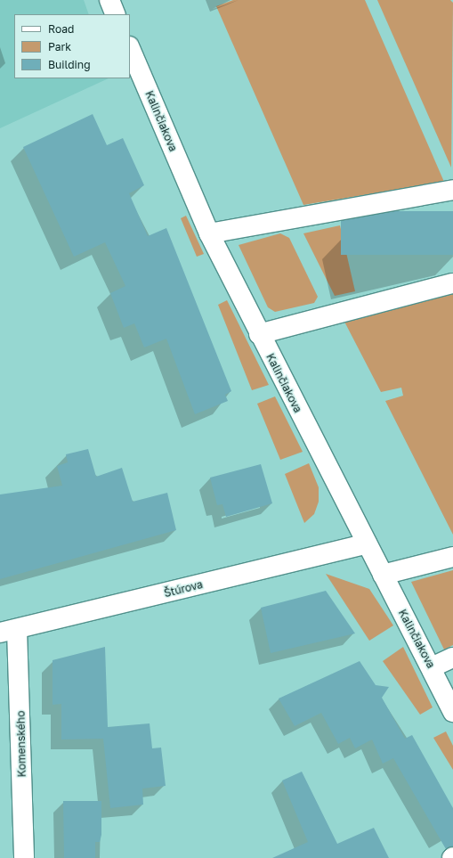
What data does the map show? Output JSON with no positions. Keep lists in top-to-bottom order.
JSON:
{
  "streets": {
    "street": ["Kalinčiakova", "Štúrova", "Komenského"]
  },
  "crossings": [
    ["Kalinčiakova", "Štúrova"],
    ["Štúrova", "Komenského"]
  ],
  "legend": ["Road", "Park", "Building"]
}
